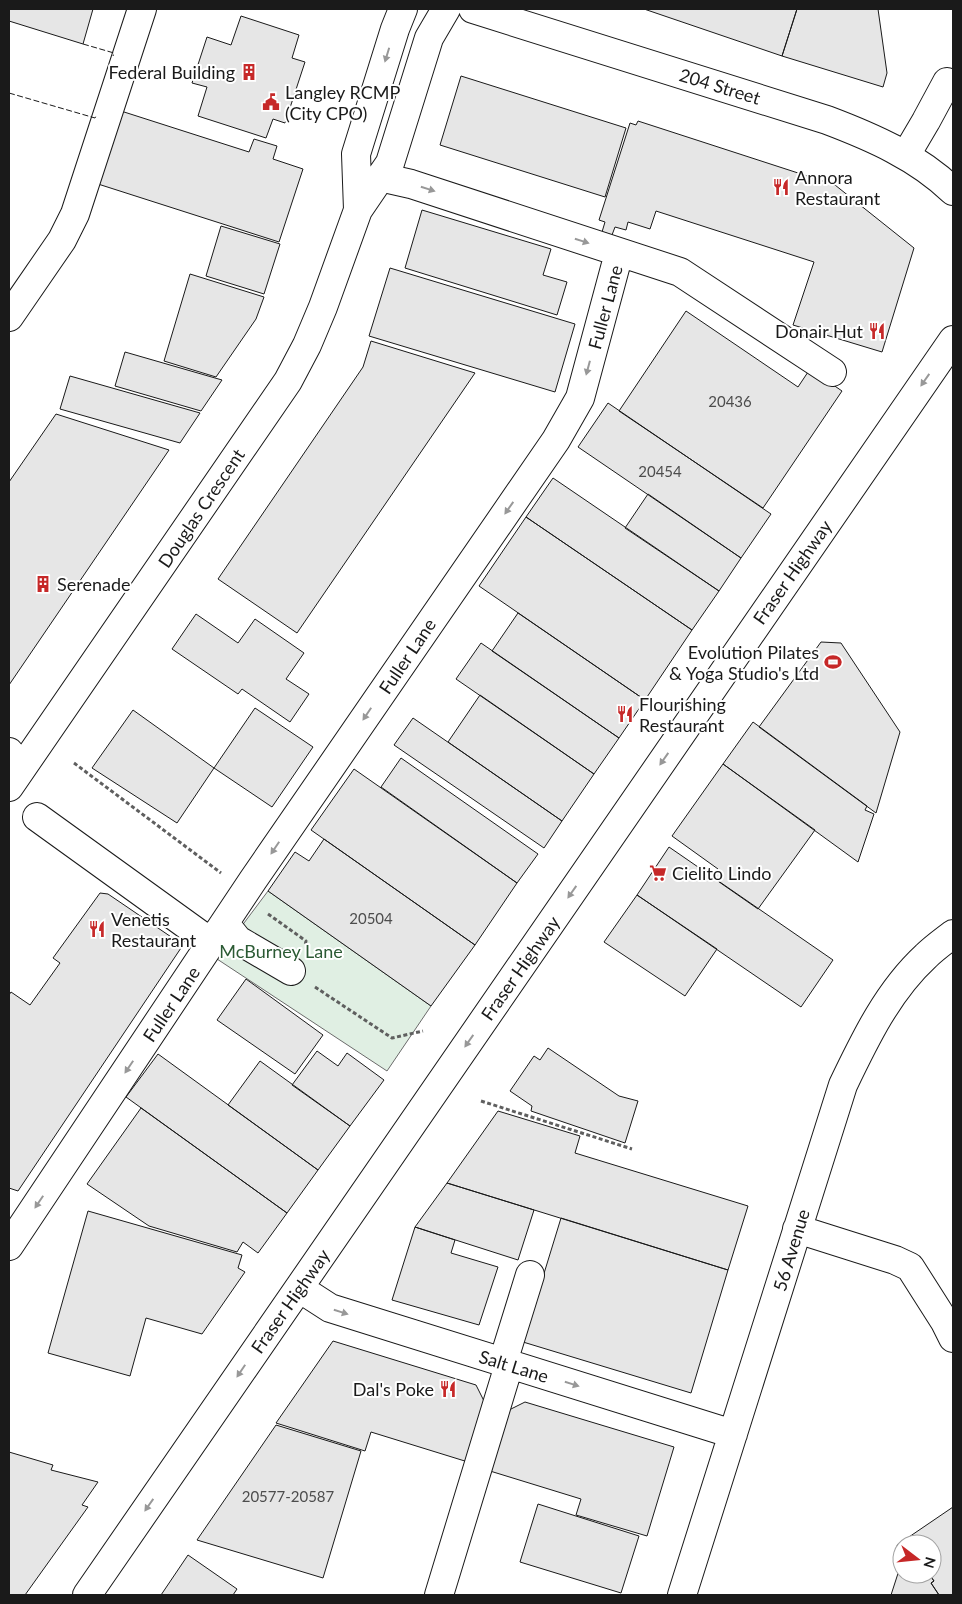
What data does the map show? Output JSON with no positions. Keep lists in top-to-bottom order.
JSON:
{
  "streets": {
    "street": [
      "204 Street",
      "Fuller Lane",
      "Douglas Crescent",
      "Fraser Highway",
      "56 Avenue",
      "Salt Lane"
    ]
  },
  "crossings": [
    ["Fuller Lane", "Douglas Crescent"],
    ["Fraser Highway", "Salt Lane"],
    ["56 Avenue", "Salt Lane"]
  ],
  "one_way": ["Fraser Highway", "Salt Lane"],
  "parks": ["McBurney Lane"],
  "places": {
    "building": ["Federal Building", "Serenade"],
    "public building": ["Langley RCMP (City CPO)"],
    "restaurant": [
      "Annora Restaurant",
      "Donair Hut",
      "Flourishing Restaurant",
      "Venetis Restaurant",
      "Dal's Poke"
    ],
    "sports": ["Evolution Pilates & Yoga Studio's Ltd"],
    "supermarket": ["Cielito Lindo"]
  },
  "house_numbers": [
    "20436",
    "20454",
    "20504",
    "20577-20587"
  ],
  "north": "right"
}
